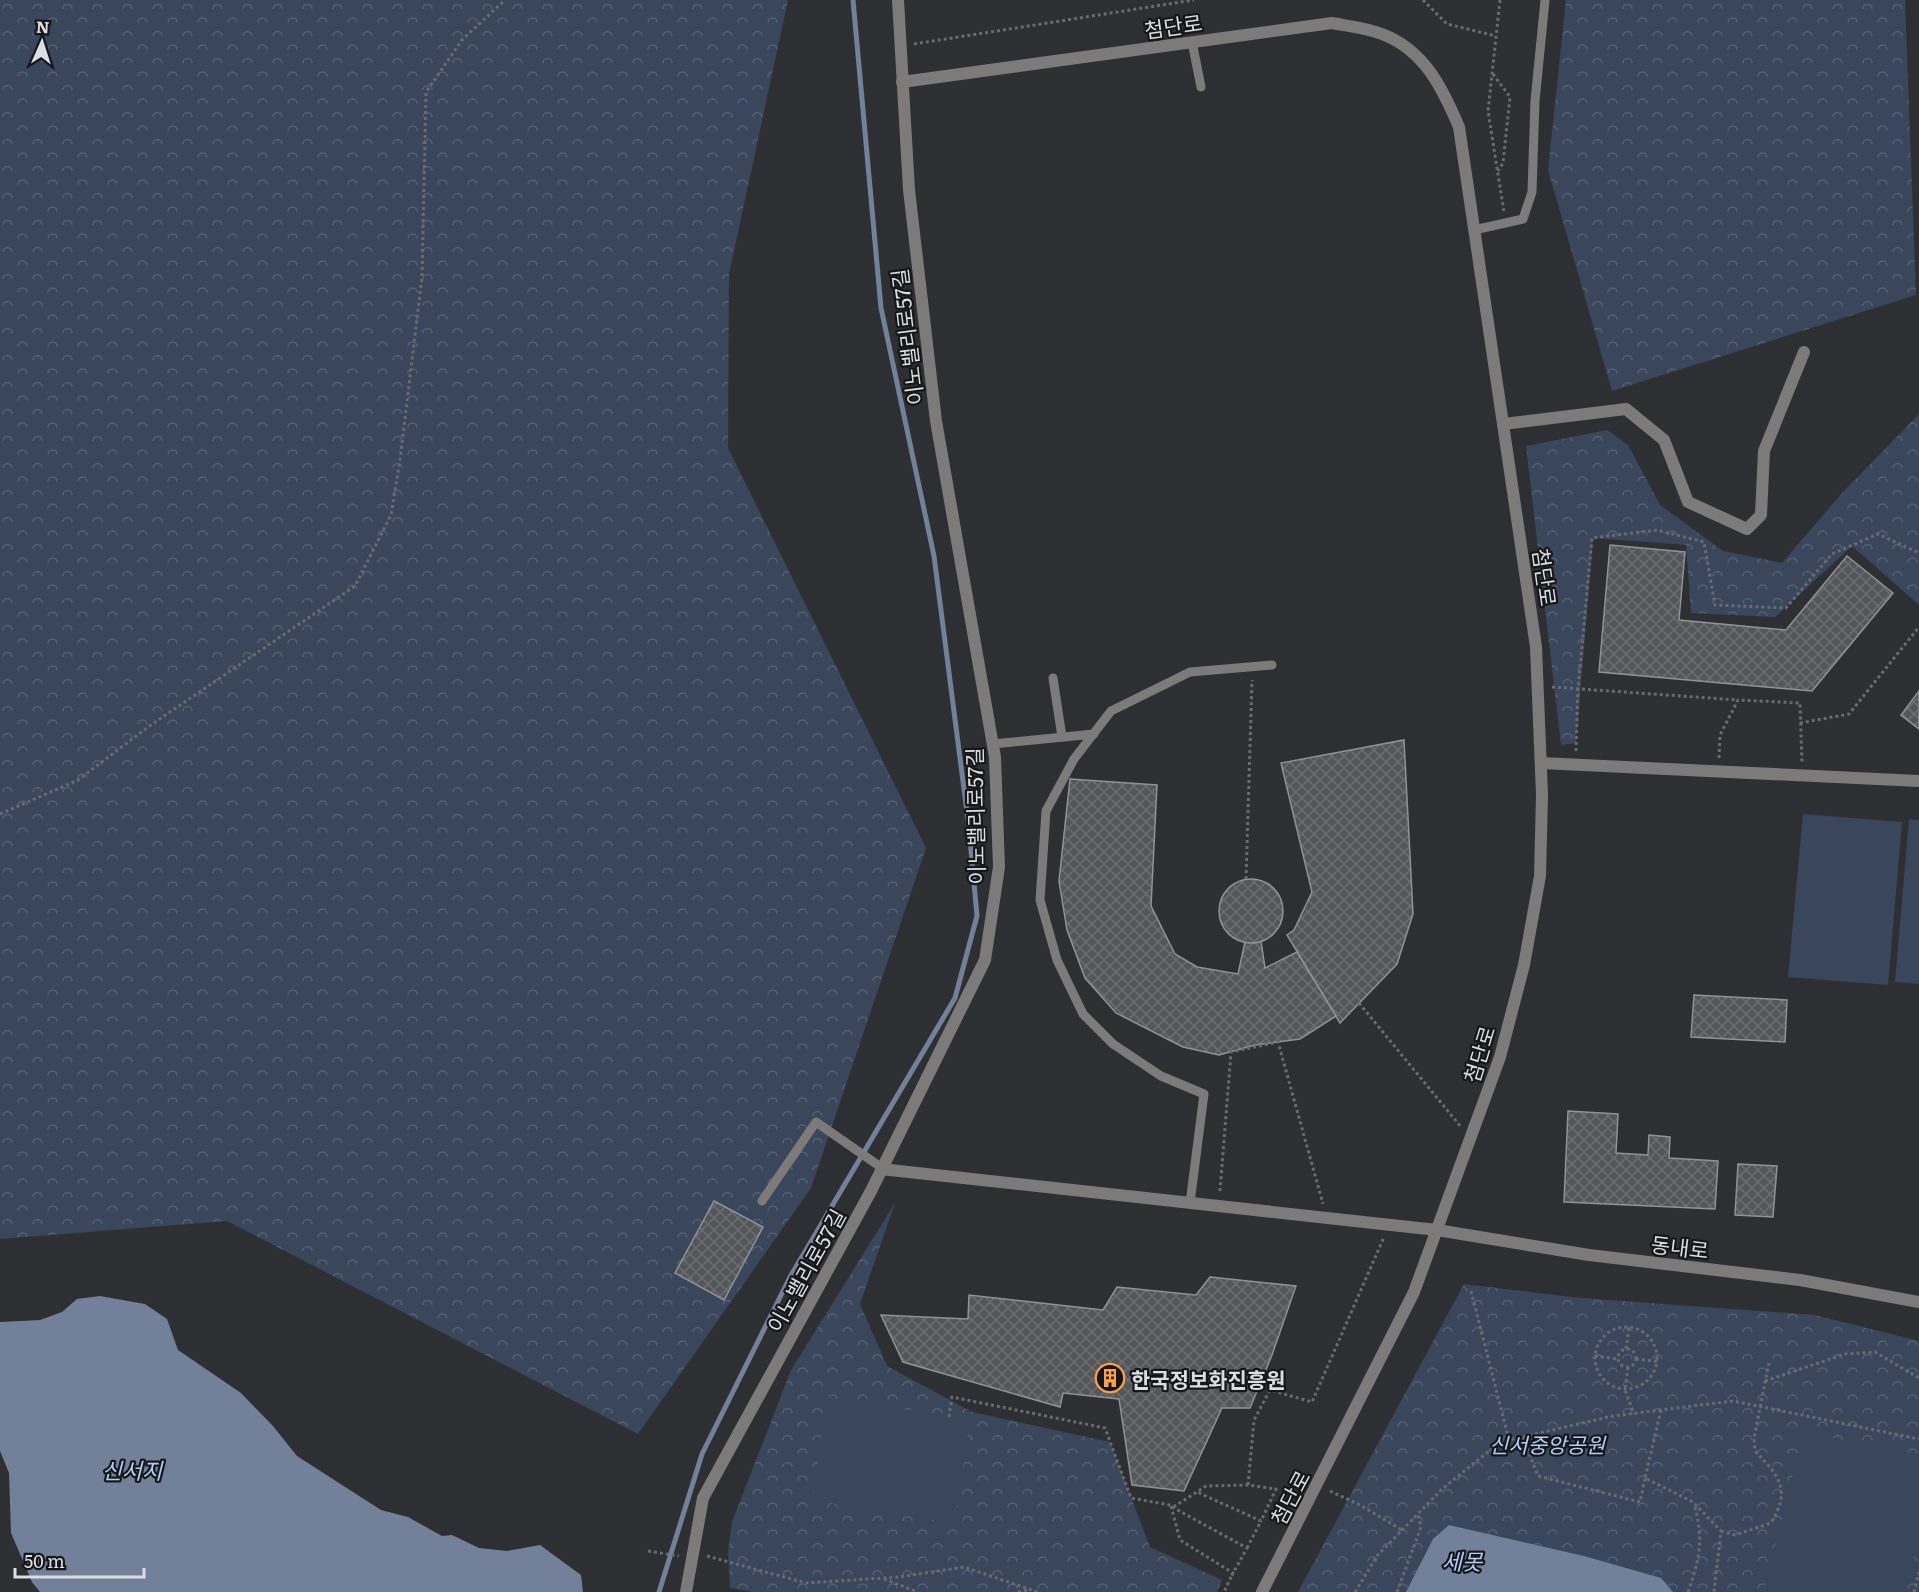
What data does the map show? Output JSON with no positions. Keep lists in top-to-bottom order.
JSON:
{
  "streets": {
    "street": ["첨단로", "이노밸리로57길", "동내로"]
  },
  "crossings": [
    ["첨단로", "이노밸리로57길"],
    ["첨단로", "동내로"],
    ["이노밸리로57길", "동내로"]
  ],
  "water": ["신서지", "세못"],
  "parks": ["신서중앙공원"],
  "places": {
    "building": ["한국정보화진흥원"]
  },
  "scale_bar": "50 m",
  "north": "top"
}
